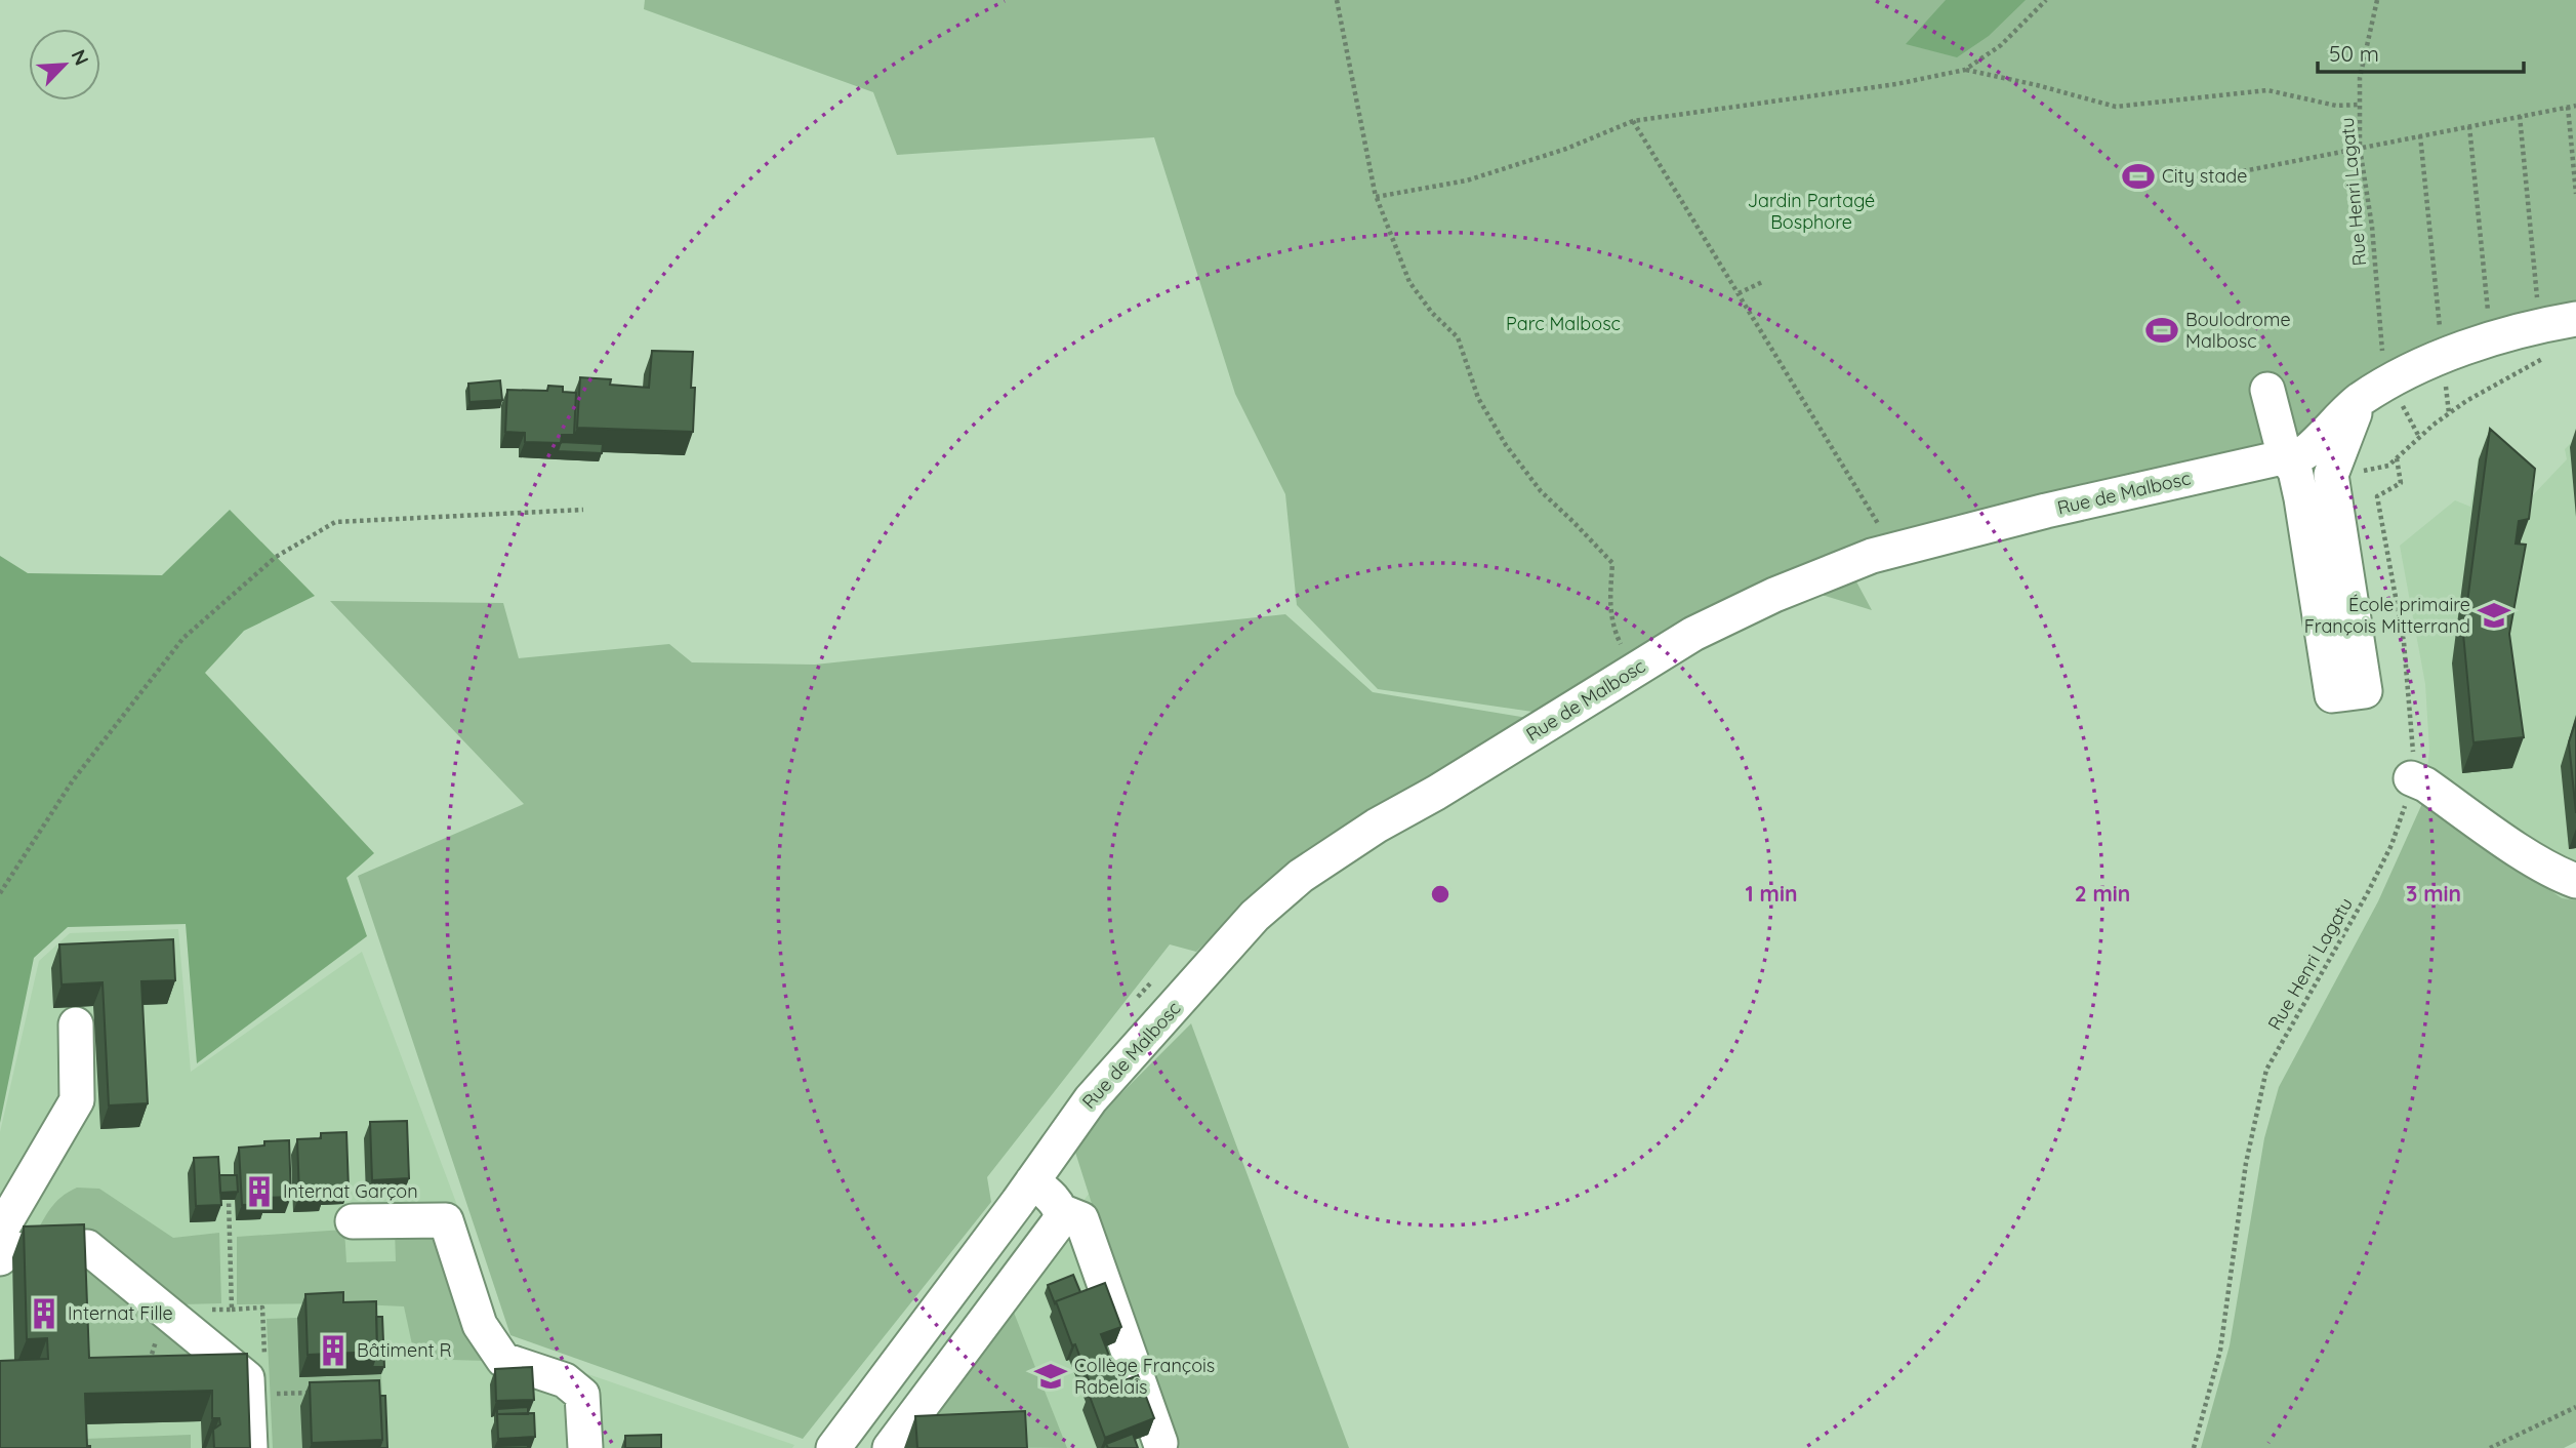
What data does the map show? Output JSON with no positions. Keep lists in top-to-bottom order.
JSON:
{
  "streets": {
    "street": ["Rue de Malbosc"],
    "path": ["Rue Henri Lagatu"]
  },
  "crossings": [
    ["Rue Henri Lagatu", "Rue de Malbosc"]
  ],
  "parks": ["Jardin Partagé Bosphore", "Parc Malbosc"],
  "places": {
    "sports": ["City stade", "Boulodrome Malbosc"],
    "school or university": ["École primaire François Mitterrand", "Collège François Rabelais"],
    "building": ["Internat Garçon", "Internat Fille", "Bâtiment R"]
  },
  "scale_bar": "50 m",
  "north": "top right",
  "rings": ["1 min", "2 min", "3 min"]
}
